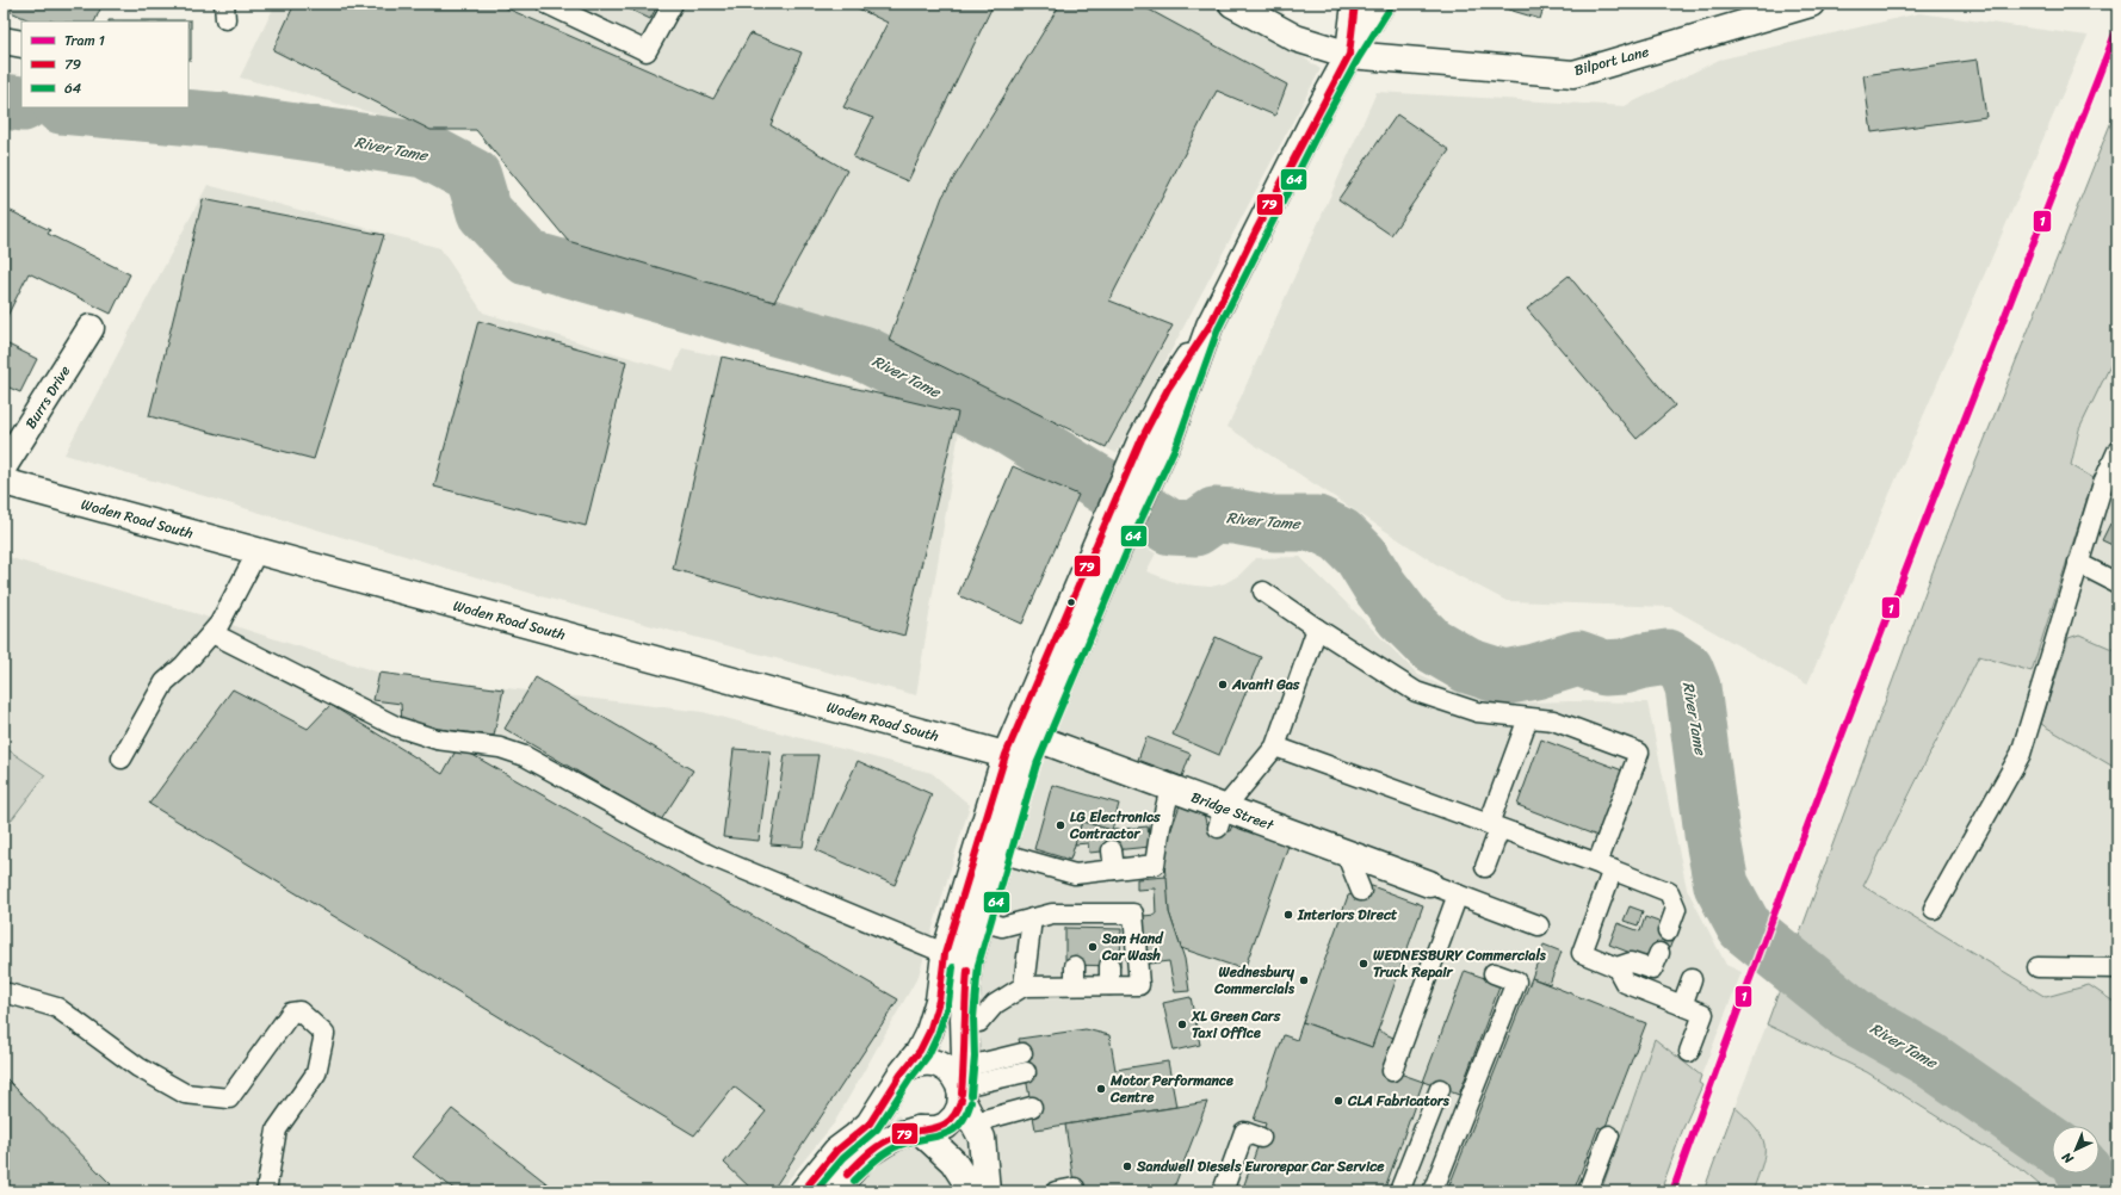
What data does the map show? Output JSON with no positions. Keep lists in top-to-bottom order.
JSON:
{
  "streets": {
    "main road": [
      "Bilport Lane",
      "Burrs Drive",
      "Woden Road South",
      "Bridge Street"
    ]
  },
  "crossings": [
    ["Woden Road South", "Bridge Street"]
  ],
  "water": ["River Tame"],
  "places": [
    "Avanti Gas",
    "LG Electronics Contractor",
    "Interiors Direct",
    "San Hand Car Wash",
    "WEDNESBURY Commercials Truck Repair",
    "Wednesbury Commercials",
    "XL Green Cars Taxi Office",
    "Motor Performance Centre",
    "CLA Fabricators",
    "Sandwell Diesels Eurorepar Car Service"
  ],
  "lines": ["transit line 79", "transit line 64", "tram line 1"],
  "legend": ["Tram 1", "79", "64"],
  "north": "bottom left"
}
